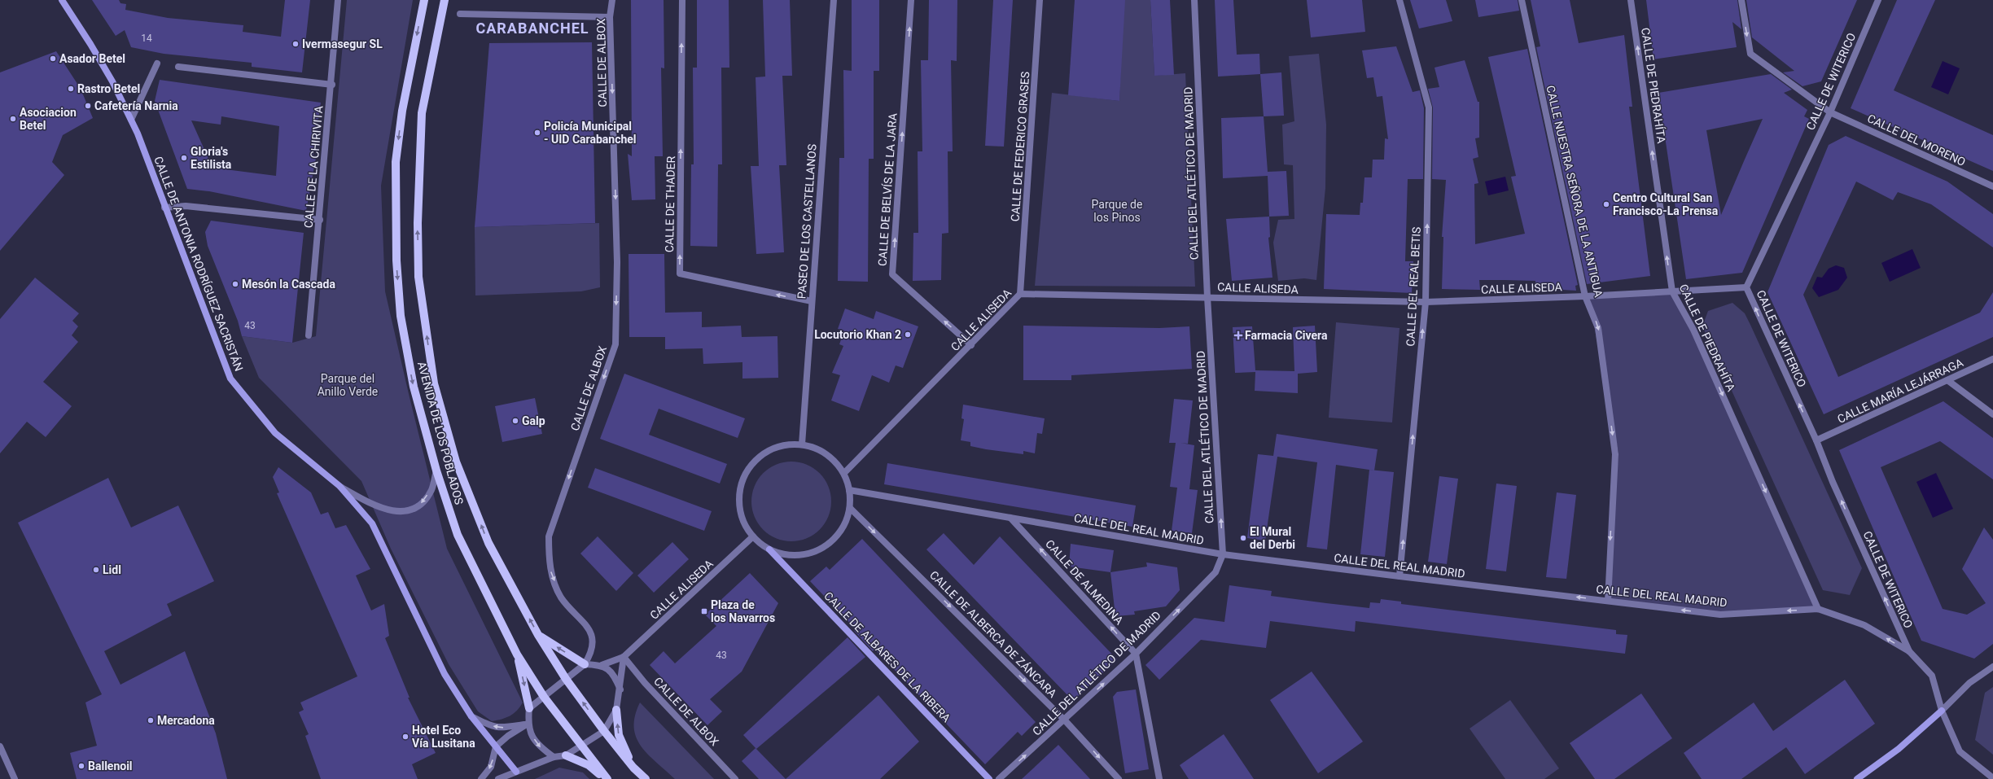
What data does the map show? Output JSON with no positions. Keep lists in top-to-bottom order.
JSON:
{
  "streets": {
    "main road": ["AVENIDA DE LOS POBLADOS"],
    "street": [
      "CALLE DE ALBOX",
      "CALLE DE WITERICO",
      "CALLE DE PIEDRAHÍTA",
      "CALLE DEL MORENO",
      "CALLE DE FEDERICO GRASES",
      "CALLE DE LA CHIRIVITA",
      "CALLE DEL ATLÉTICO DE MADRID",
      "CALLE DE BELVÍS DE LA JARA",
      "CALLE NUESTRA SEÑORA DE LA ANTIGUA",
      "CALLE DE THADER",
      "PASEO DE LOS CASTELLANOS",
      "CALLE DE ANTONIA RODRÍGUEZ SACRISTÁN",
      "CALLE DEL REAL BETIS",
      "CALLE ALISEDA",
      "CALLE MARÍA LEJÁRRAGA",
      "CALLE DEL REAL MADRID",
      "CALLE DE ALMEDINA",
      "CALLE DE ALBERCA DE ZÁNCARA",
      "CALLE DE ALBARES DE LA RIBERA"
    ]
  },
  "crossings": [
    ["CALLE DE ALBOX", "CALLE ALISEDA"],
    ["CALLE DE WITERICO", "CALLE DEL MORENO"],
    ["CALLE DE WITERICO", "CALLE ALISEDA"],
    ["CALLE DE WITERICO", "CALLE MARÍA LEJÁRRAGA"],
    ["CALLE DE WITERICO", "CALLE DEL REAL MADRID"],
    ["CALLE DE PIEDRAHÍTA", "CALLE ALISEDA"],
    ["CALLE DE PIEDRAHÍTA", "CALLE DEL REAL MADRID"],
    ["CALLE DE FEDERICO GRASES", "CALLE ALISEDA"],
    ["CALLE DEL ATLÉTICO DE MADRID", "CALLE ALISEDA"],
    ["CALLE DEL ATLÉTICO DE MADRID", "CALLE DEL REAL MADRID"],
    ["CALLE DEL ATLÉTICO DE MADRID", "CALLE DE ALMEDINA"],
    ["CALLE DEL ATLÉTICO DE MADRID", "CALLE DE ALBERCA DE ZÁNCARA"],
    ["CALLE DE BELVÍS DE LA JARA", "CALLE ALISEDA"],
    ["CALLE NUESTRA SEÑORA DE LA ANTIGUA", "CALLE ALISEDA"],
    ["CALLE NUESTRA SEÑORA DE LA ANTIGUA", "CALLE DEL REAL MADRID"],
    ["CALLE DE THADER", "PASEO DE LOS CASTELLANOS"],
    ["PASEO DE LOS CASTELLANOS", "CALLE ALISEDA"],
    ["PASEO DE LOS CASTELLANOS", "CALLE DEL REAL MADRID"],
    ["PASEO DE LOS CASTELLANOS", "CALLE DE ALBERCA DE ZÁNCARA"],
    ["PASEO DE LOS CASTELLANOS", "CALLE DE ALBARES DE LA RIBERA"],
    ["CALLE DEL REAL BETIS", "CALLE ALISEDA"],
    ["CALLE DEL REAL BETIS", "CALLE DEL REAL MADRID"],
    ["CALLE ALISEDA", "CALLE DEL REAL MADRID"],
    ["CALLE ALISEDA", "CALLE DE ALBERCA DE ZÁNCARA"],
    ["CALLE ALISEDA", "CALLE DE ALBARES DE LA RIBERA"],
    ["CALLE DEL REAL MADRID", "CALLE DE ALMEDINA"],
    ["CALLE DEL REAL MADRID", "CALLE DE ALBERCA DE ZÁNCARA"],
    ["CALLE DEL REAL MADRID", "CALLE DE ALBARES DE LA RIBERA"],
    ["CALLE DE ALBERCA DE ZÁNCARA", "CALLE DE ALBARES DE LA RIBERA"]
  ],
  "one_way": [
    "CALLE DE ALBOX",
    "CALLE DE WITERICO",
    "CALLE DEL MORENO",
    "CALLE DEL ATLÉTICO DE MADRID",
    "CALLE DE BELVÍS DE LA JARA",
    "CALLE NUESTRA SEÑORA DE LA ANTIGUA",
    "CALLE DE THADER",
    "CALLE DEL REAL BETIS",
    "CALLE DEL REAL MADRID",
    "CALLE DE ALMEDINA",
    "CALLE DE ALBERCA DE ZÁNCARA"
  ],
  "districts": ["CARABANCHEL"],
  "parks": ["Parque de los Pinos", "Parque del Anillo Verde"],
  "places": {
    "other": [
      "Ivermasegur SL",
      "Asador Betel",
      "Rastro Betel",
      "Cafetería Narnia",
      "Asociacion Betel",
      "Policía Municipal - UID Carabanchel",
      "Gloria's Estilista",
      "Centro Cultural San Francisco-La Prensa",
      "Mesón la Cascada",
      "Locutorio Khan 2",
      "Galp",
      "El Mural del Derbi",
      "Lidl",
      "Mercadona",
      "Hotel Eco Vía Lusitana",
      "Ballenoil"
    ],
    "health": ["Farmacia Civera"],
    "transit": ["Plaza de los Navarros"]
  },
  "house_numbers": ["14", "43", "43"]
}
